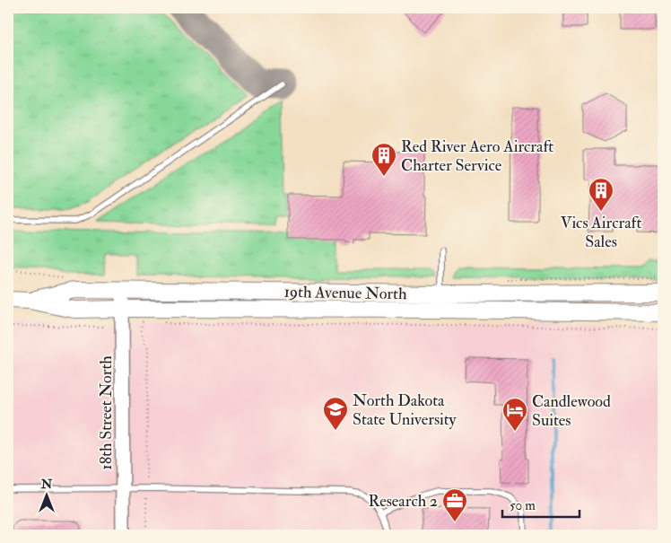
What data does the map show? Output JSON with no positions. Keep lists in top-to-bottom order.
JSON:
{
  "streets": {
    "main road": ["19th Avenue North"],
    "street": ["18th Street North"]
  },
  "crossings": [
    ["19th Avenue North", "18th Street North"]
  ],
  "places": {
    "building": ["Red River Aero Aircraft Charter Service", "Vics Aircraft Sales"],
    "school or university": ["North Dakota State University"],
    "hotel": ["Candlewood Suites"],
    "office": ["Research 2"]
  },
  "scale_bar": "50 m",
  "north": "top"
}
